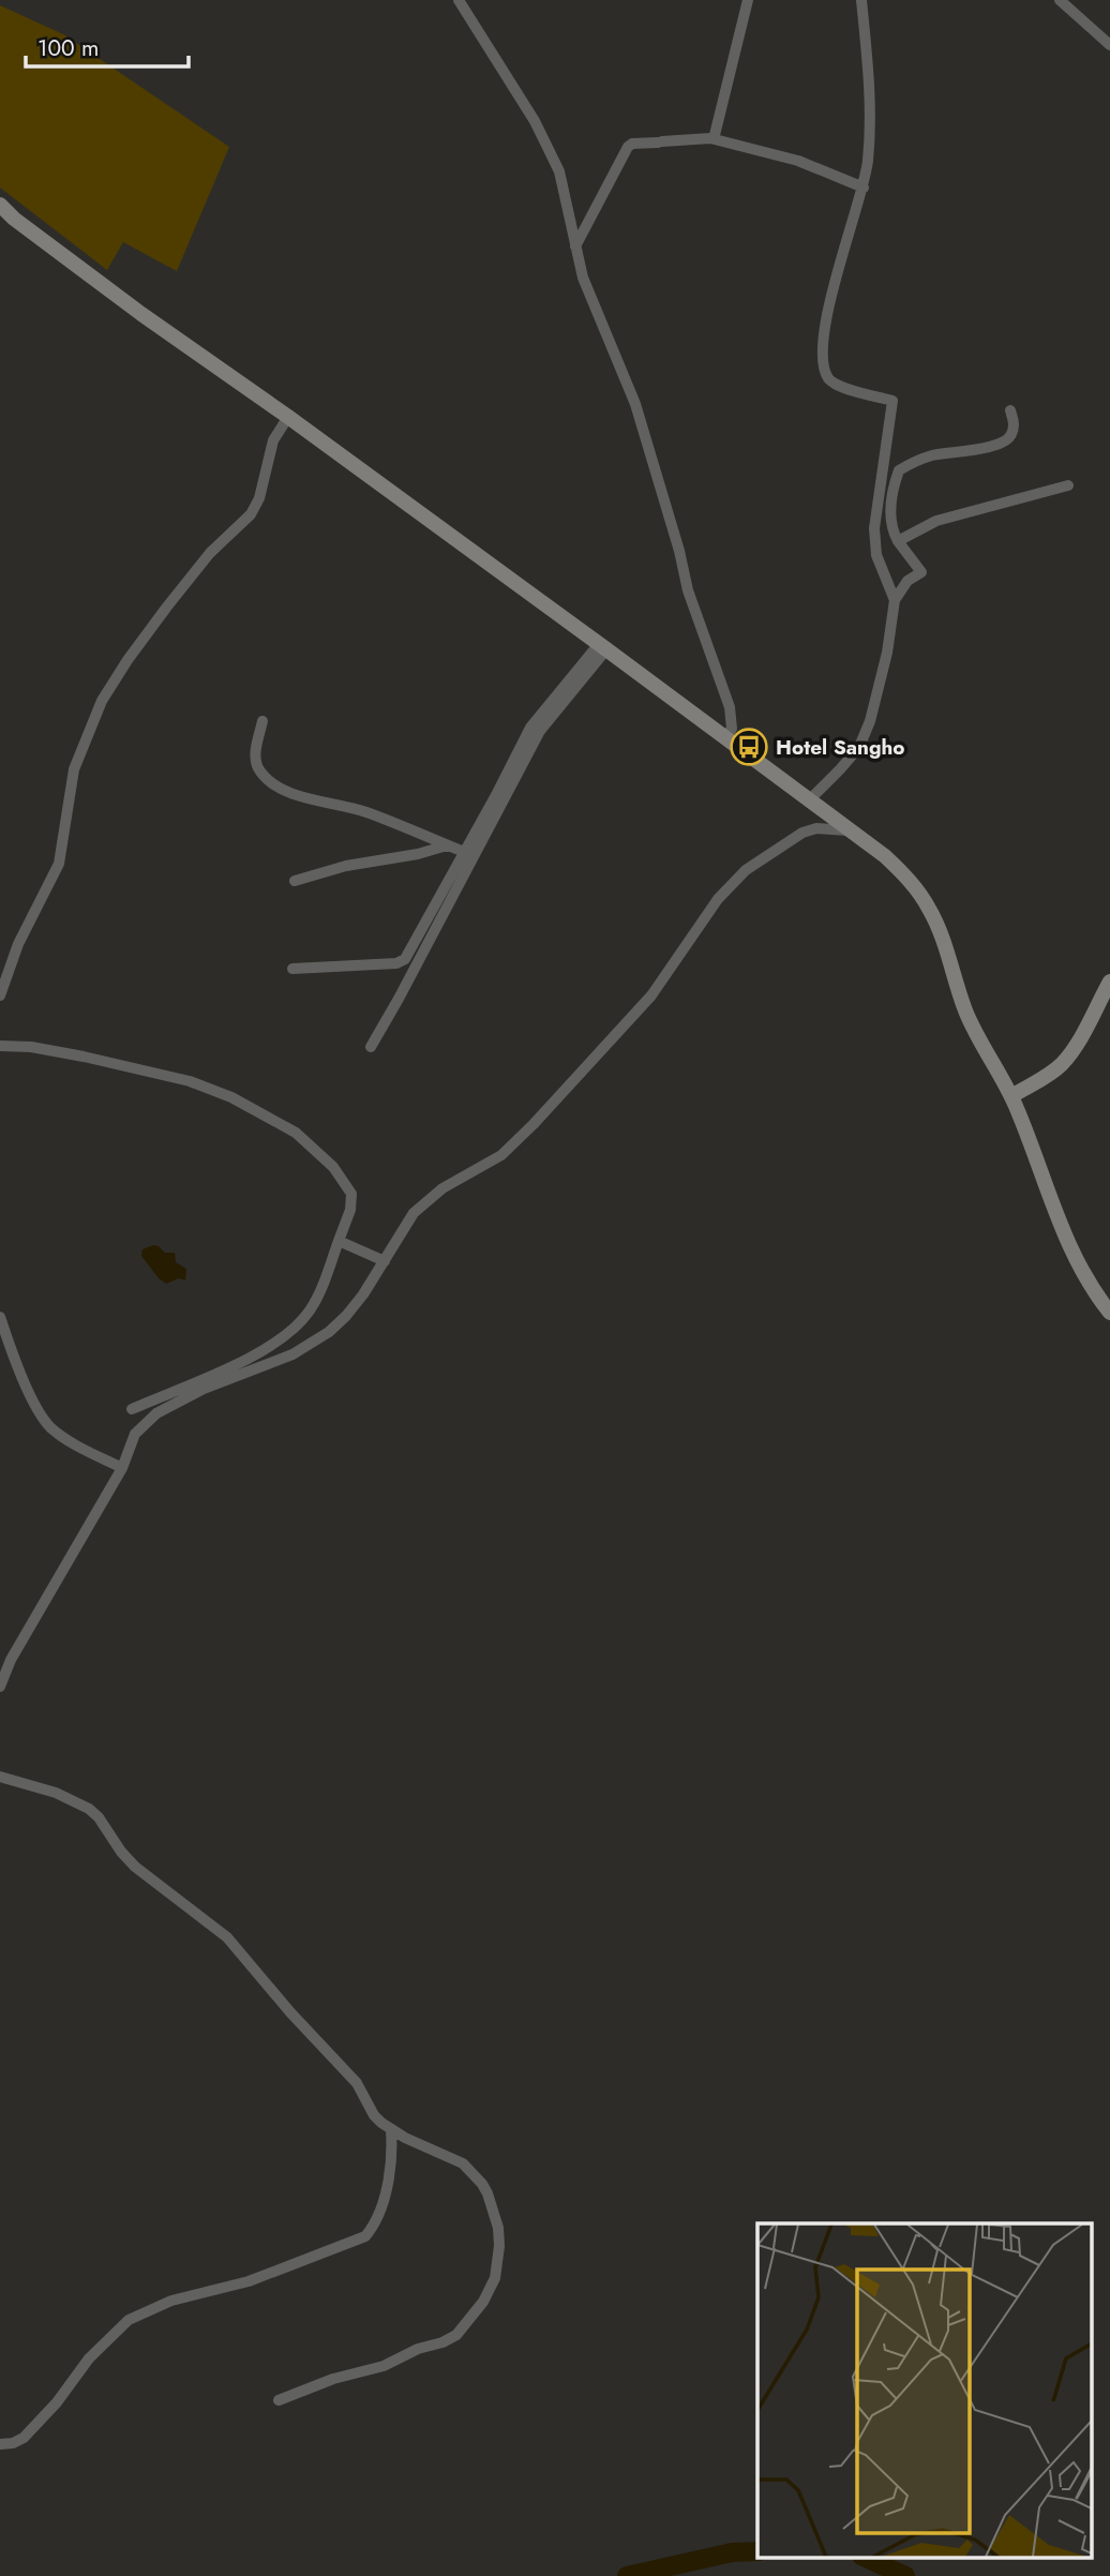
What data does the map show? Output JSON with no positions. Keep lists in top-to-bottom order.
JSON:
{
  "places": {
    "bus stop": ["Hotel Sangho"]
  },
  "scale_bar": "100 m"
}
